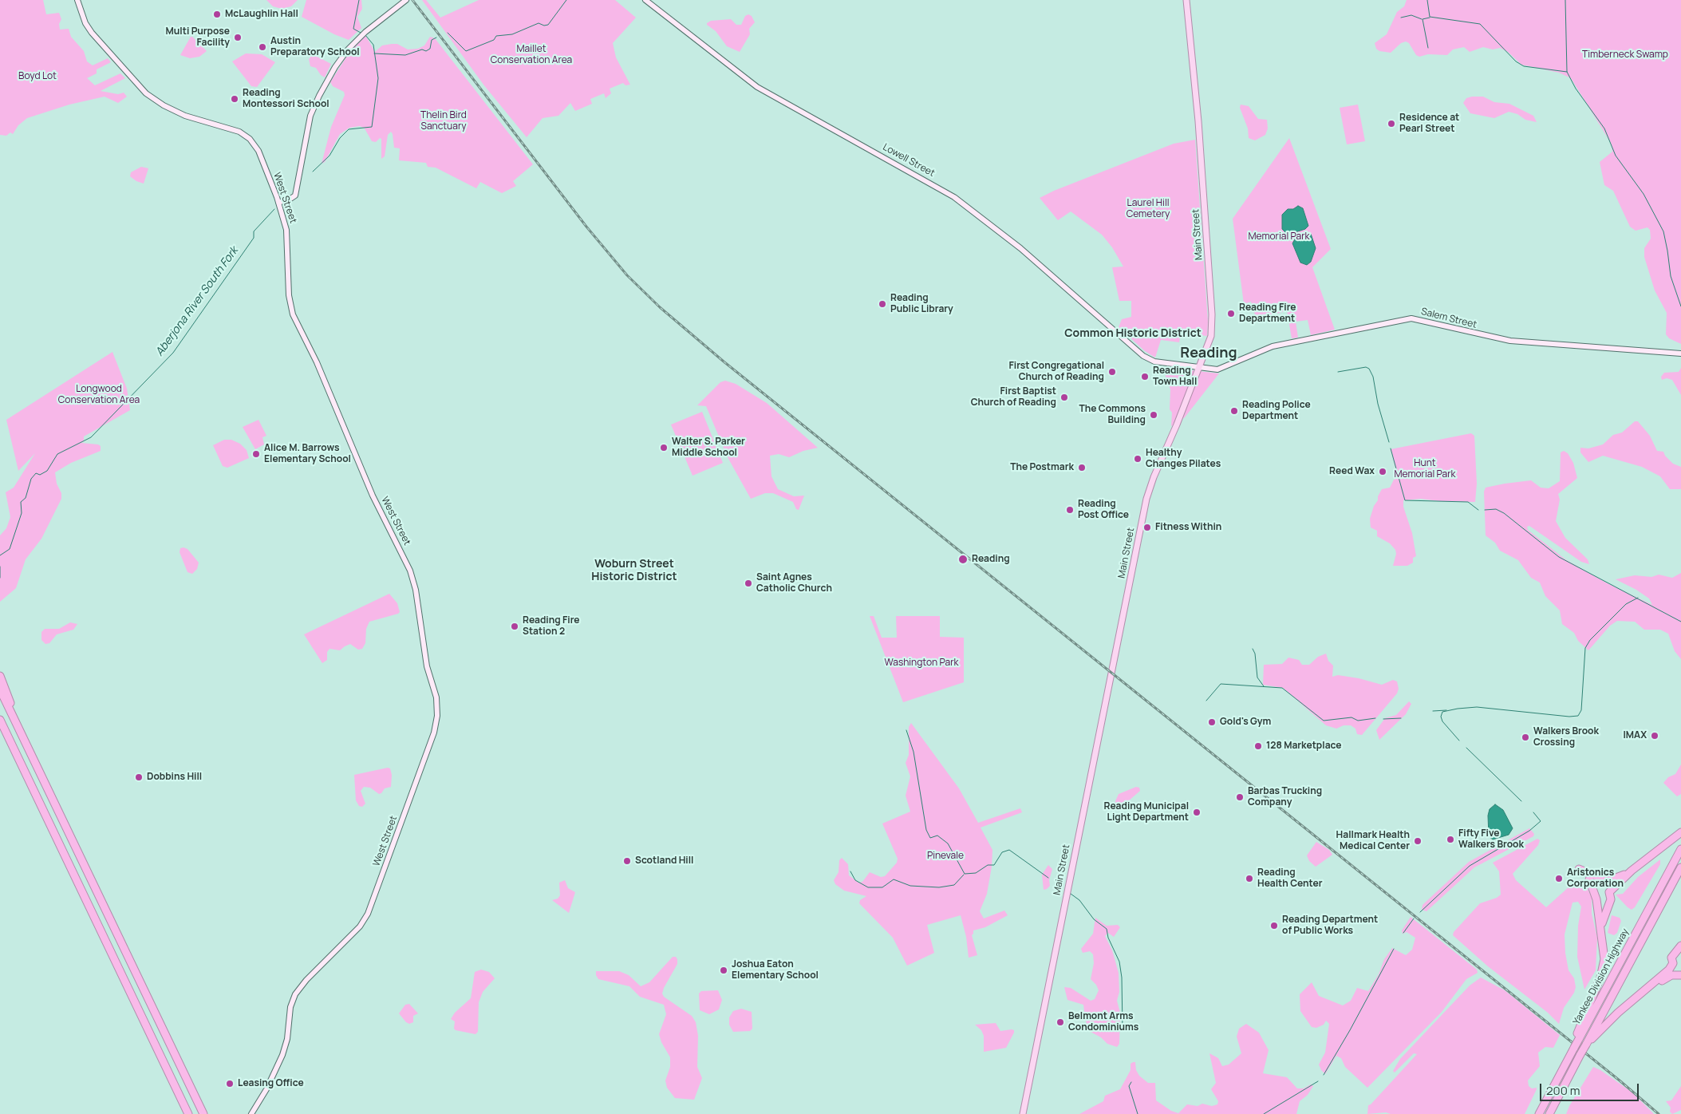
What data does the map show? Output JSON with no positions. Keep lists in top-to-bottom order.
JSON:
{
  "streets": {
    "highway": ["Yankee Division Highway"],
    "main road": [
      "Lowell Street",
      "West Street",
      "Main Street",
      "Salem Street"
    ]
  },
  "crossings": [
    ["Lowell Street", "Salem Street"],
    ["Main Street", "Salem Street"]
  ],
  "districts": ["Common Historic District", "Reading", "Woburn Street Historic District"],
  "water": ["Aberjona River South Fork"],
  "parks": [
    "Maillet Conservation Area",
    "Timberneck Swamp",
    "Boyd Lot",
    "Thelin Bird Sanctuary",
    "Laurel Hill Cemetery",
    "Memorial Park",
    "Longwood Conservation Area",
    "Hunt Memorial Park",
    "Washington Park",
    "Pinevale"
  ],
  "places": [
    "McLaughlin Hall",
    "Multi Purpose Facility",
    "Austin Preparatory School",
    "Reading Montessori School",
    "Residence at Pearl Street",
    "Reading Public Library",
    "Reading Fire Department",
    "First Congregational Church of Reading",
    "Reading Town Hall",
    "First Baptist Church of Reading",
    "Reading Police Department",
    "The Commons Building",
    "Walter S. Parker Middle School",
    "Alice M. Barrows Elementary School",
    "Healthy Changes Pilates",
    "The Postmark",
    "Reed Wax",
    "Reading Post Office",
    "Fitness Within",
    "Reading",
    "Saint Agnes Catholic Church",
    "Reading Fire Station 2",
    "Gold's Gym",
    "IMAX",
    "Walkers Brook Crossing",
    "128 Marketplace",
    "Dobbins Hill",
    "Barbas Trucking Company",
    "Reading Municipal Light Department",
    "Fifty Five Walkers Brook",
    "Hallmark Health Medical Center",
    "Scotland Hill",
    "Reading Health Center",
    "Aristonics Corporation",
    "Reading Department of Public Works",
    "Joshua Eaton Elementary School",
    "Belmont Arms Condominiums",
    "Leasing Office"
  ],
  "scale_bar": "200 m"
}
